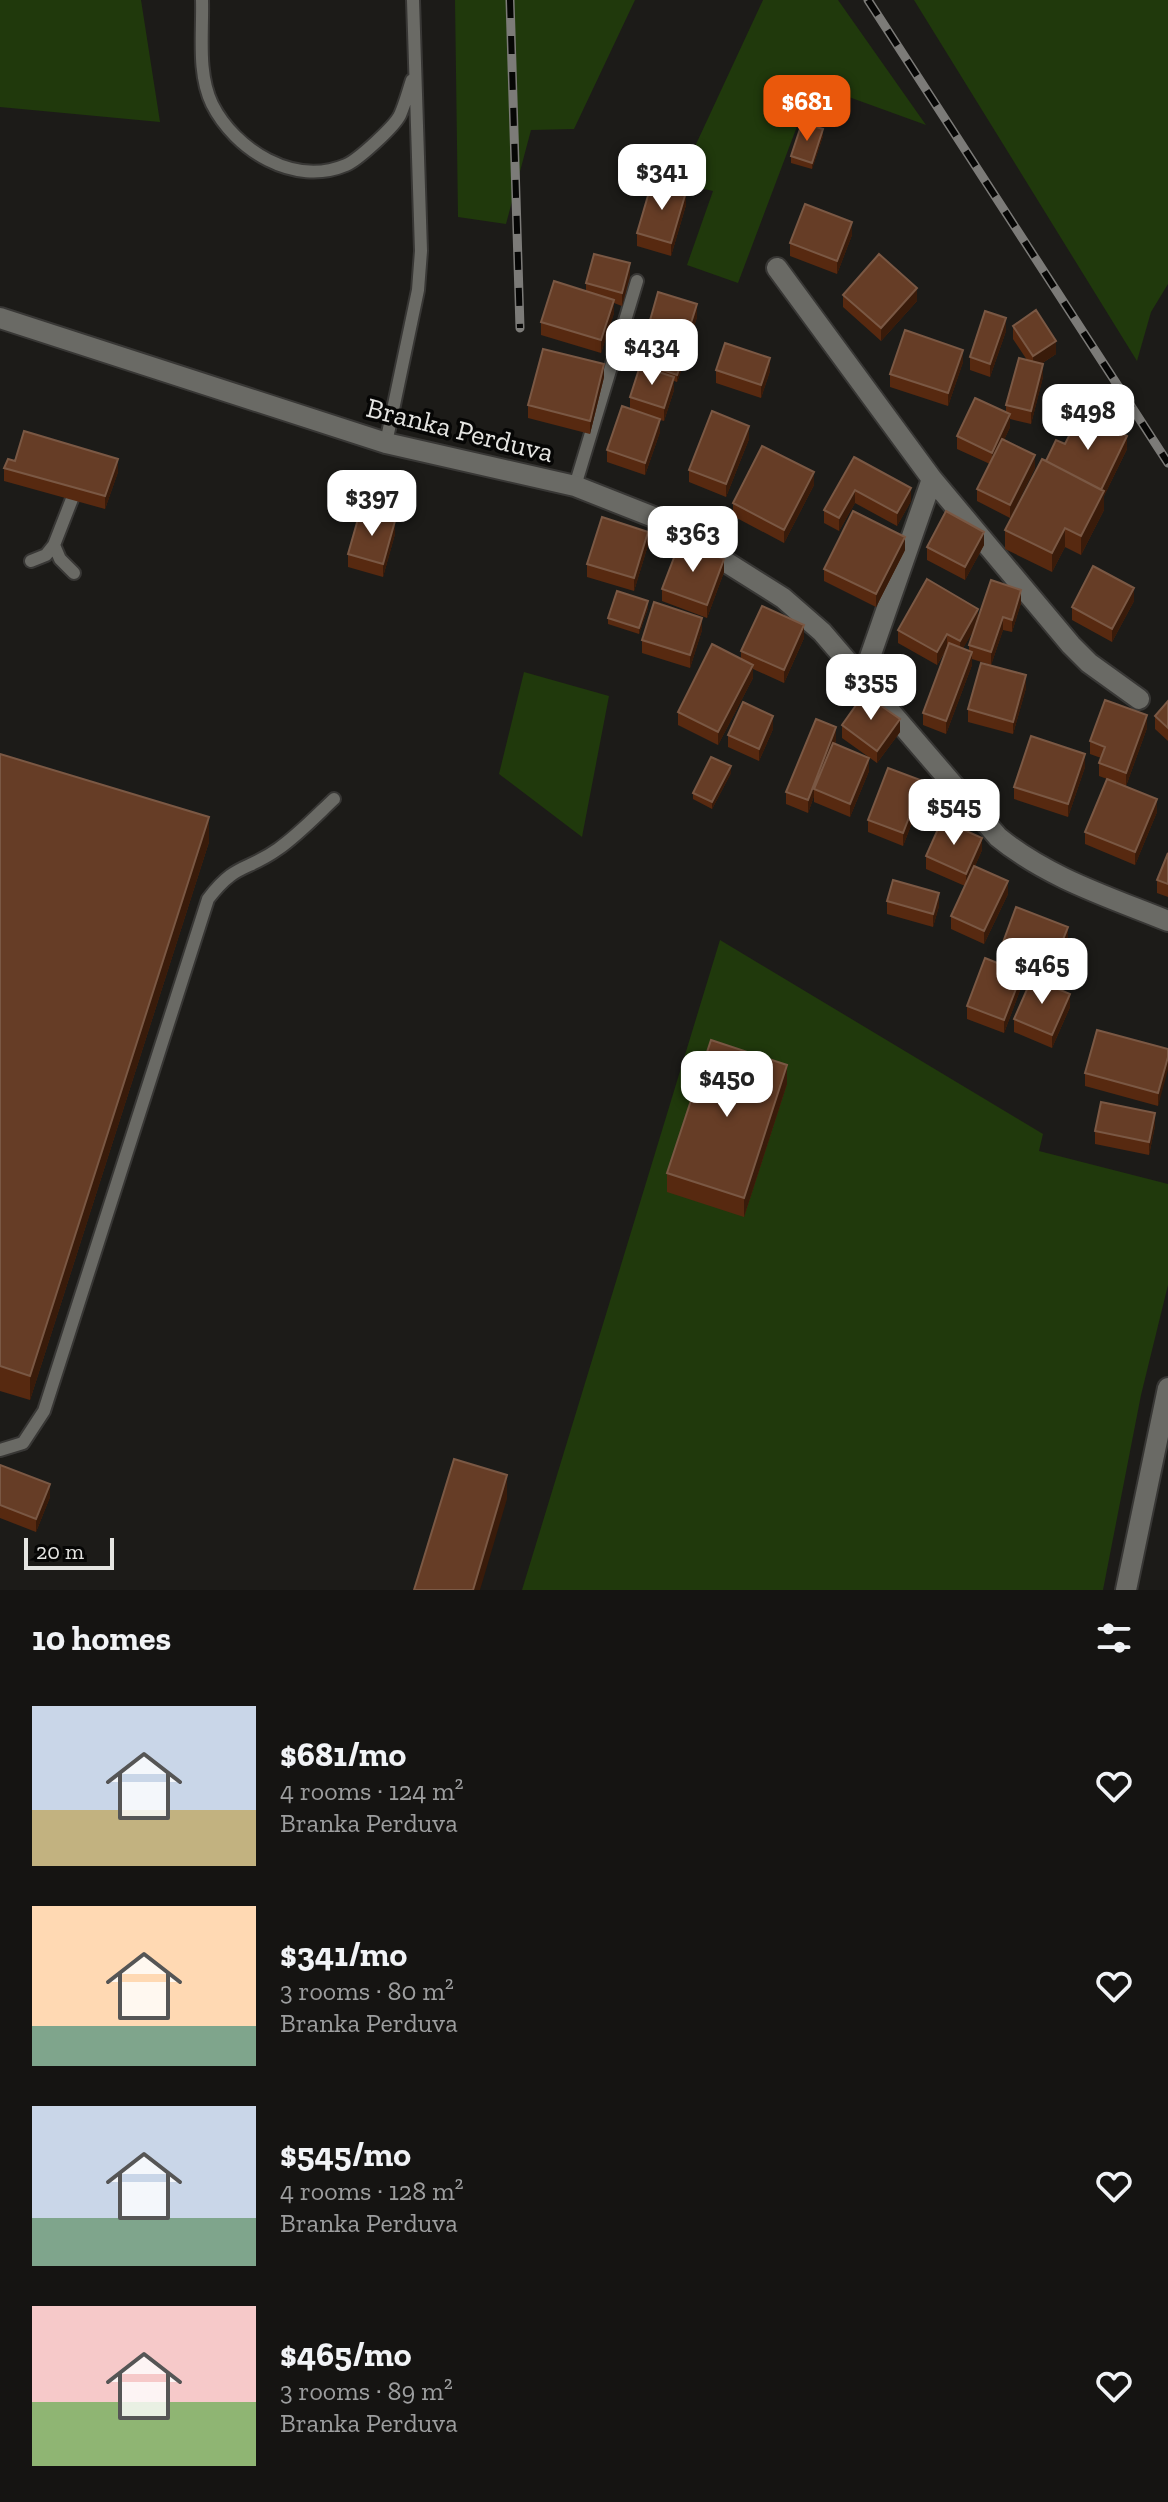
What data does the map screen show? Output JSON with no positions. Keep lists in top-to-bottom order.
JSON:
{
  "streets": {
    "street": ["Branka Perduva"]
  },
  "scale_bar": "20 m",
  "page": {
    "price": [
      "$681",
      "$341",
      "$434",
      "$498",
      "$397",
      "$363",
      "$355",
      "$545",
      "$465",
      "$450"
    ],
    "scale": "20 m",
    "heading": "10 homes",
    "list": [
      {
        "name": "$681/mo",
        "note": "4 rooms · 124 m² · Branka Perduva"
      },
      {
        "name": "$341/mo",
        "note": "3 rooms · 80 m² · Branka Perduva"
      },
      {
        "name": "$545/mo",
        "note": "4 rooms · 128 m² · Branka Perduva"
      },
      {
        "name": "$465/mo",
        "note": "3 rooms · 89 m² · Branka Perduva"
      }
    ]
  }
}
